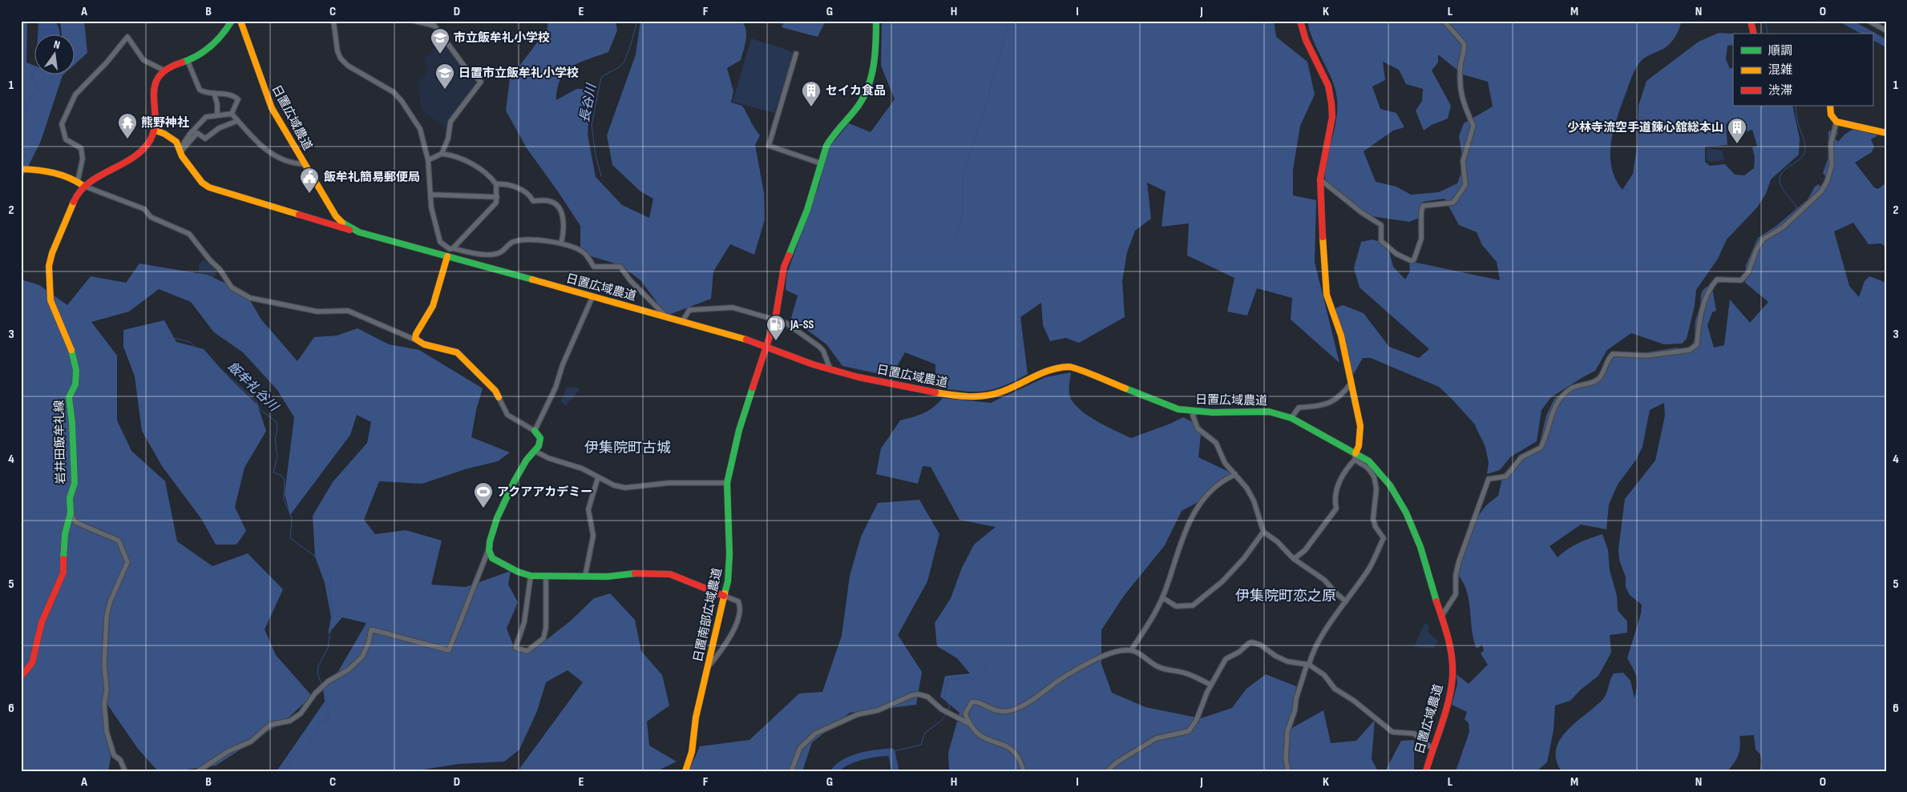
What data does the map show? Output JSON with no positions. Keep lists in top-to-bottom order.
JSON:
{
  "streets": {
    "street": ["日置広域農道", "岩井田飯牟礼線", "日置南部広域農道"]
  },
  "crossings": [
    ["日置広域農道", "日置南部広域農道"]
  ],
  "districts": ["伊集院町古城", "伊集院町恋之原"],
  "water": ["長谷川", "飯牟礼谷川"],
  "places": {
    "school or university": ["市立飯牟礼小学校", "日置市立飯牟礼小学校"],
    "building": ["セイカ食品", "少林寺流空手道錬心舘総本山"],
    "temple": ["熊野神社"],
    "public building": ["飯牟礼簡易郵便局"],
    "fuel station": ["JA-SS"],
    "sports": ["アクアアカデミー"]
  },
  "legend": ["順調", "混雑", "渋滞"],
  "north": "top",
  "grid": {
    "columns": [
      "A",
      "B",
      "C",
      "D",
      "E",
      "F",
      "G",
      "H",
      "I",
      "J",
      "K",
      "L",
      "M",
      "N",
      "O"
    ],
    "rows": [
      "1",
      "2",
      "3",
      "4",
      "5",
      "6"
    ]
  }
}
